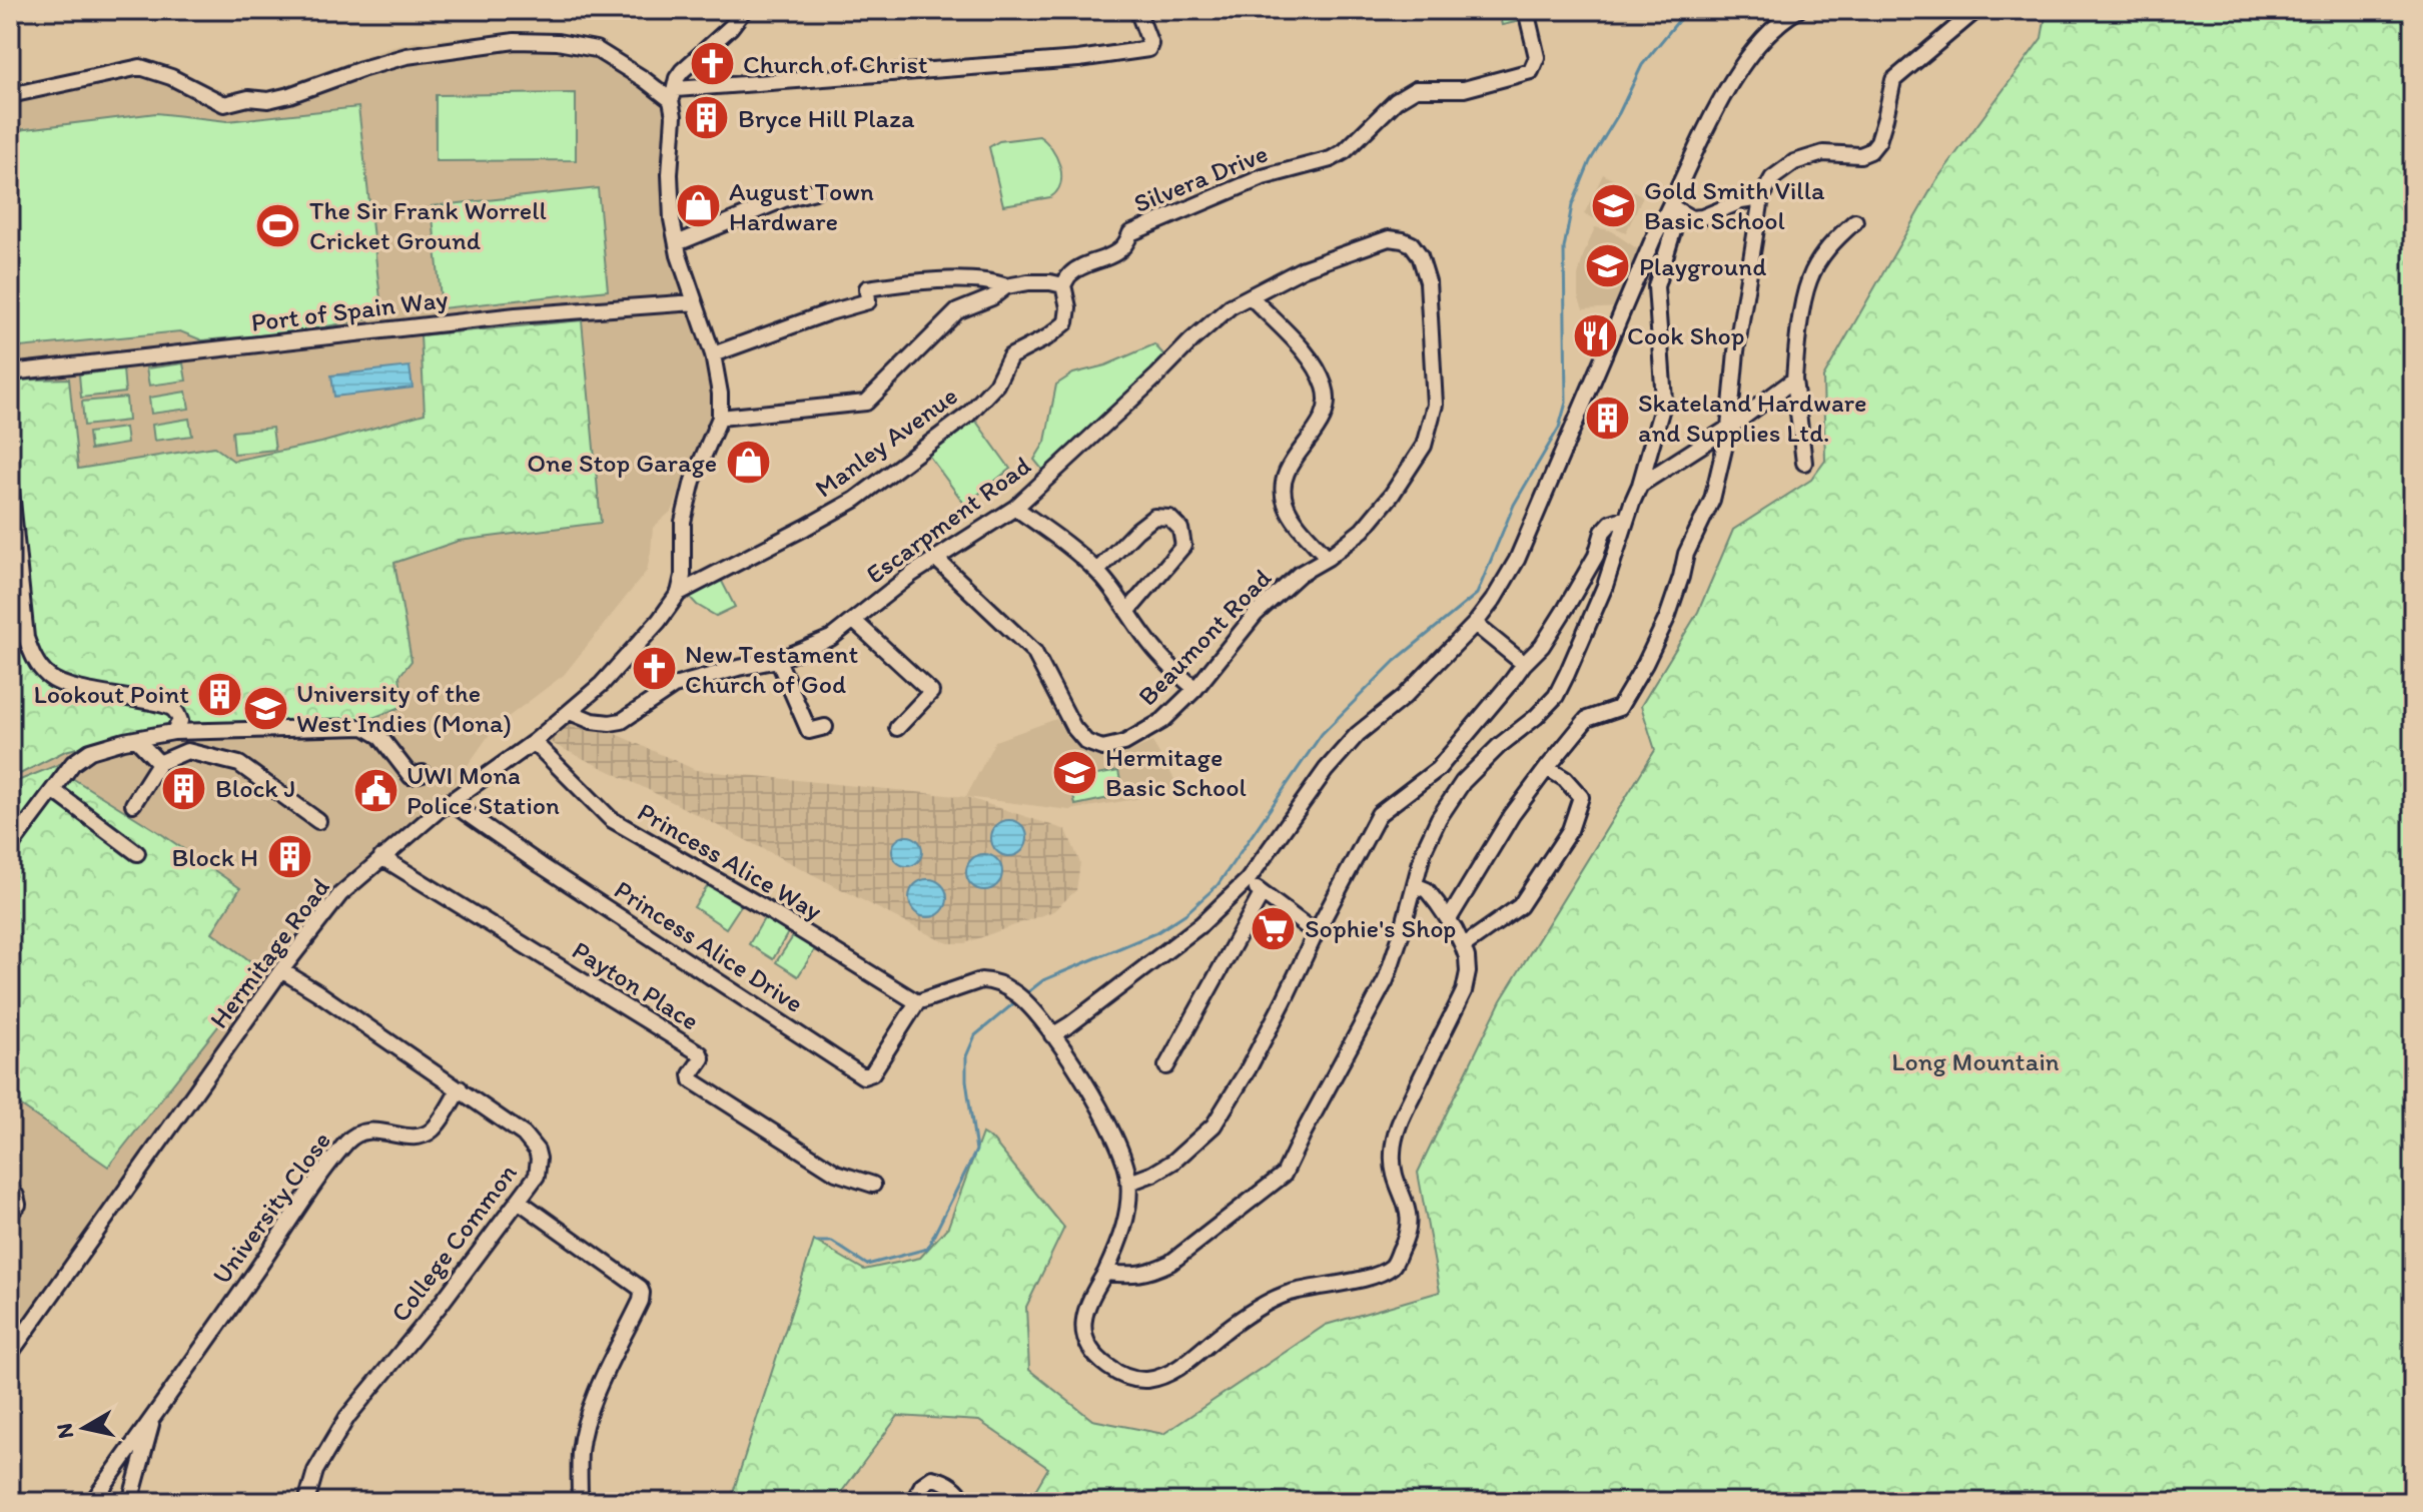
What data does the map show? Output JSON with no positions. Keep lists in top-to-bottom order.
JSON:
{
  "streets": {
    "street": [
      "Silvera Drive",
      "Port of Spain Way",
      "Manley Avenue",
      "Escarpment Road",
      "Beaumont Road",
      "Princess Alice Way",
      "Princess Alice Drive",
      "Hermitage Road",
      "Payton Place",
      "University Close",
      "College Common"
    ]
  },
  "crossings": [
    ["Silvera Drive", "Manley Avenue"],
    ["Manley Avenue", "Hermitage Road"],
    ["Escarpment Road", "Beaumont Road"],
    ["Escarpment Road", "Hermitage Road"],
    ["Princess Alice Way", "Princess Alice Drive"],
    ["Princess Alice Way", "Hermitage Road"],
    ["Princess Alice Drive", "Hermitage Road"],
    ["Hermitage Road", "Payton Place"],
    ["Hermitage Road", "College Common"],
    ["University Close", "College Common"]
  ],
  "parks": ["Long Mountain"],
  "places": {
    "church": ["Church of Christ", "New Testament Church of God"],
    "building": [
      "Bryce Hill Plaza",
      "Skateland Hardware and Supplies Ltd.",
      "Lookout Point",
      "Block J",
      "Block H"
    ],
    "school or university": [
      "Gold Smith Villa Basic School",
      "Playground",
      "University of the West Indies (Mona)",
      "Hermitage Basic School"
    ],
    "shop": ["August Town Hardware", "One Stop Garage"],
    "sports": ["The Sir Frank Worrell Cricket Ground"],
    "restaurant": ["Cook Shop"],
    "public building": ["UWI Mona Police Station"],
    "supermarket": ["Sophie's Shop"]
  },
  "north": "left"
}
